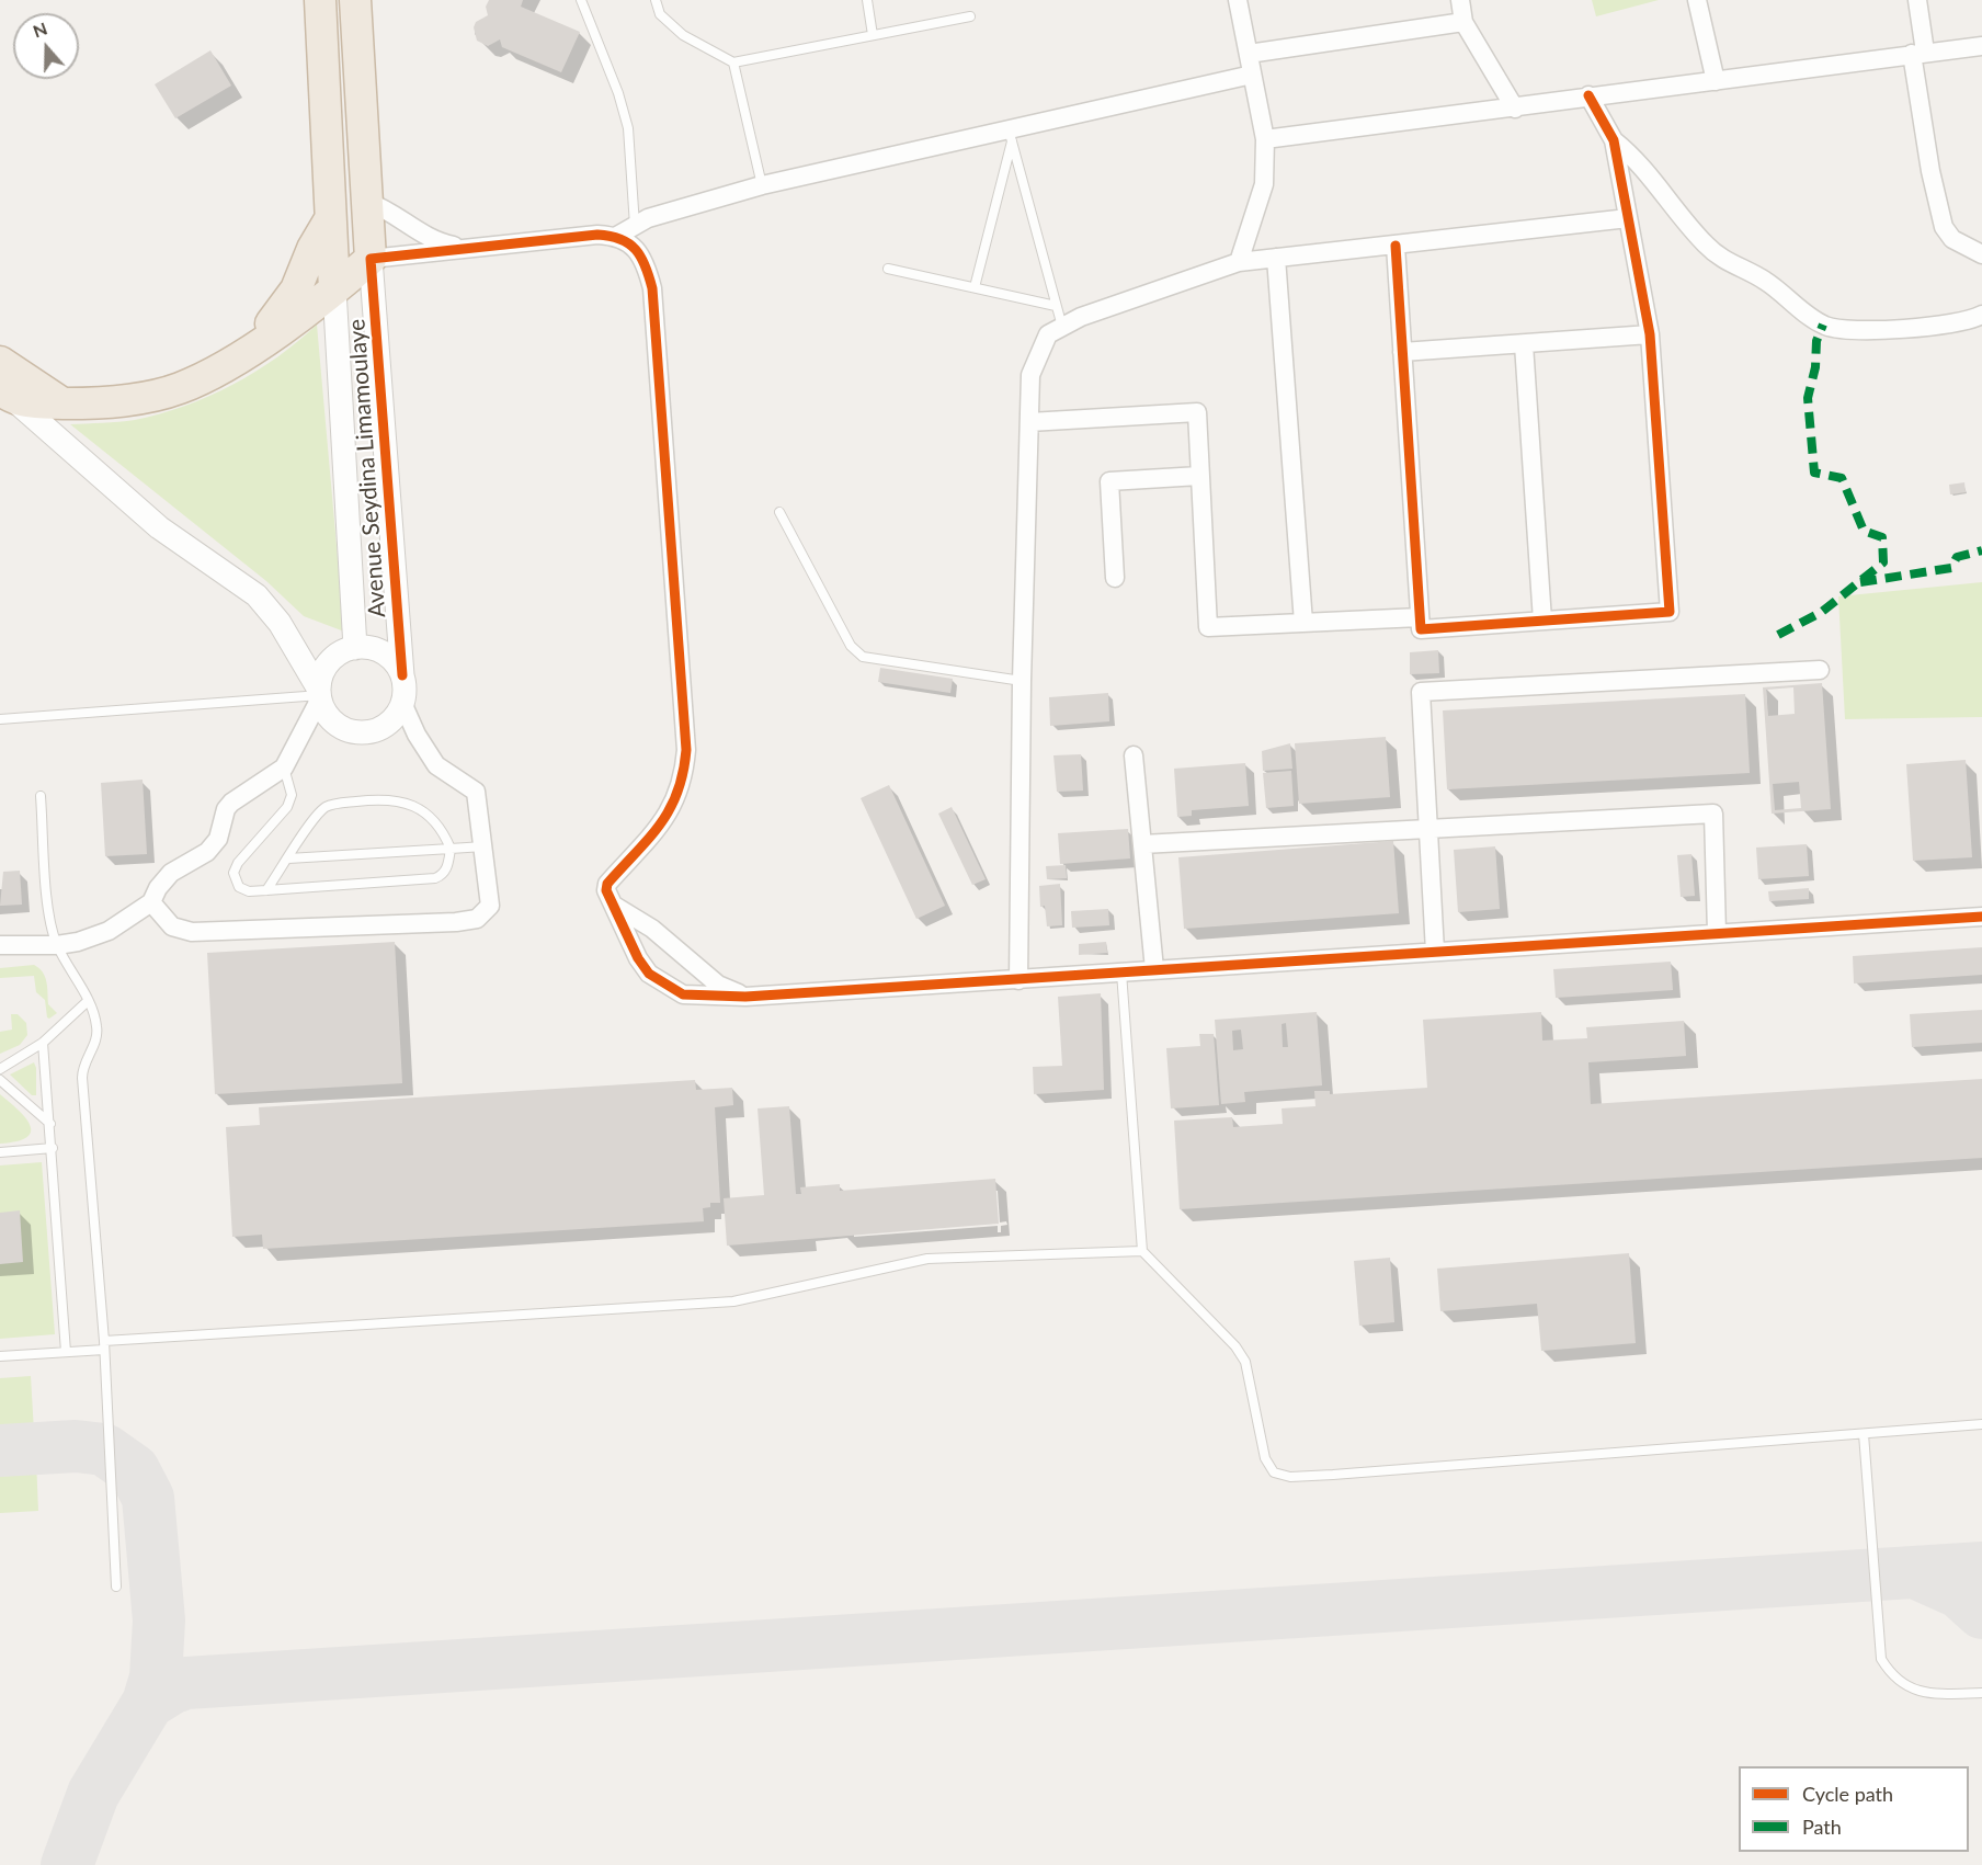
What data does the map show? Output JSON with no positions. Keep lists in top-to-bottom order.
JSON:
{
  "streets": {
    "highway": ["Avenue Seydina Limamoulaye"]
  },
  "legend": ["Cycle path", "Path"],
  "north": "top"
}
